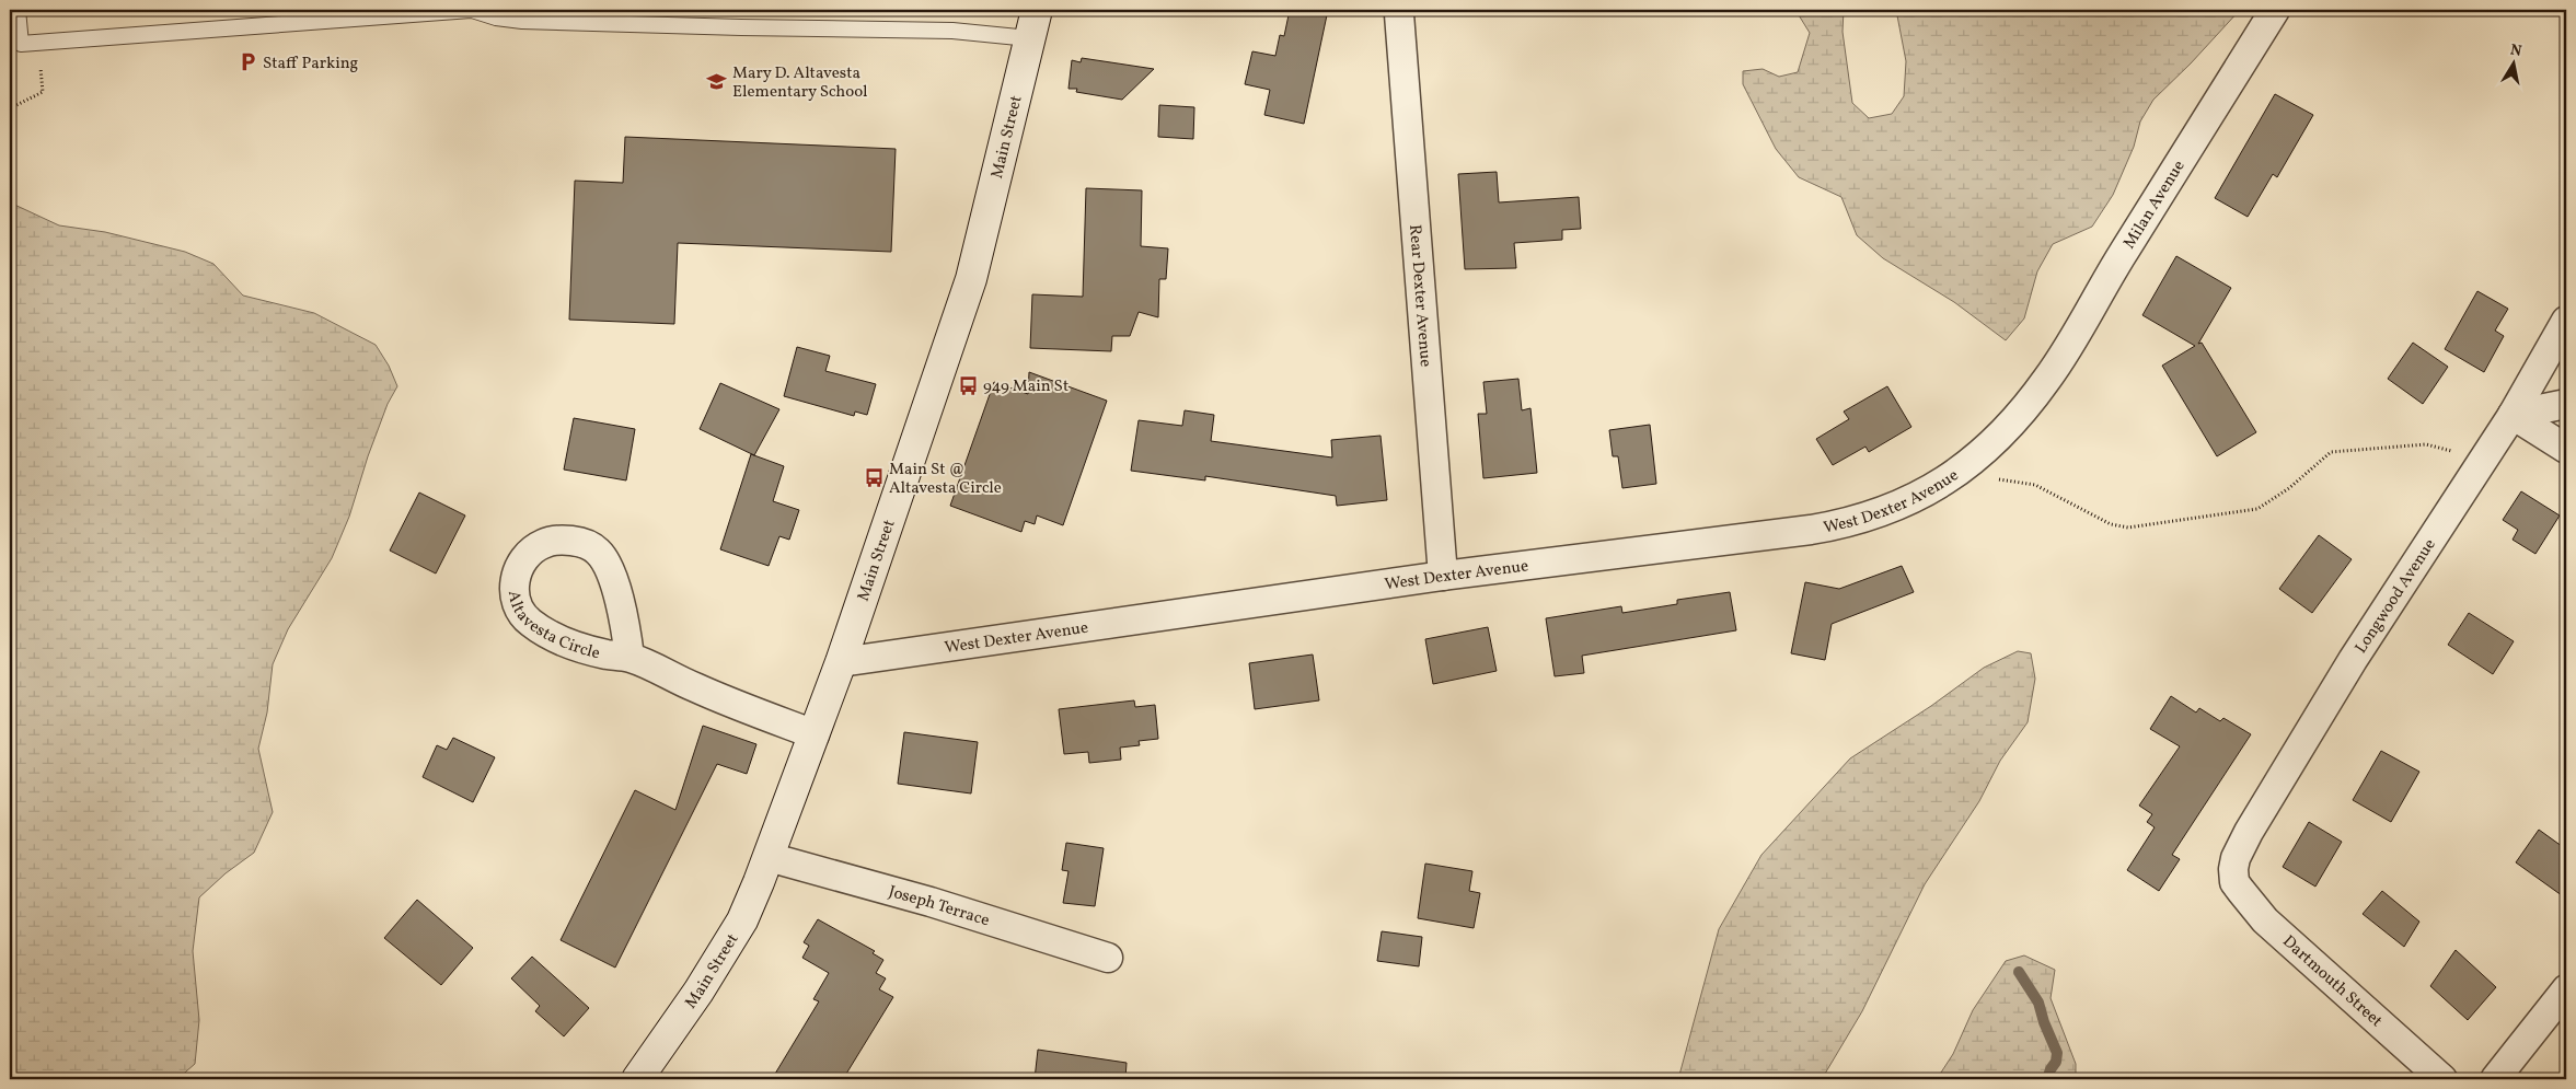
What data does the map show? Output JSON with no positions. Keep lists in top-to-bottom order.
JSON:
{
  "streets": {
    "main road": ["Main Street"],
    "street": [
      "Milan Avenue",
      "Rear Dexter Avenue",
      "West Dexter Avenue",
      "Longwood Avenue",
      "Altavesta Circle",
      "Joseph Terrace",
      "Dartmouth Street"
    ]
  },
  "crossings": [
    ["Main Street", "West Dexter Avenue"],
    ["Main Street", "Altavesta Circle"],
    ["Main Street", "Joseph Terrace"],
    ["Milan Avenue", "West Dexter Avenue"],
    ["Rear Dexter Avenue", "West Dexter Avenue"],
    ["Longwood Avenue", "Dartmouth Street"]
  ],
  "places": {
    "parking": ["Staff Parking"],
    "school or university": ["Mary D. Altavesta Elementary School"],
    "bus stop": ["949 Main St", "Main St @ Altavesta Circle"]
  },
  "north": "top"
}
